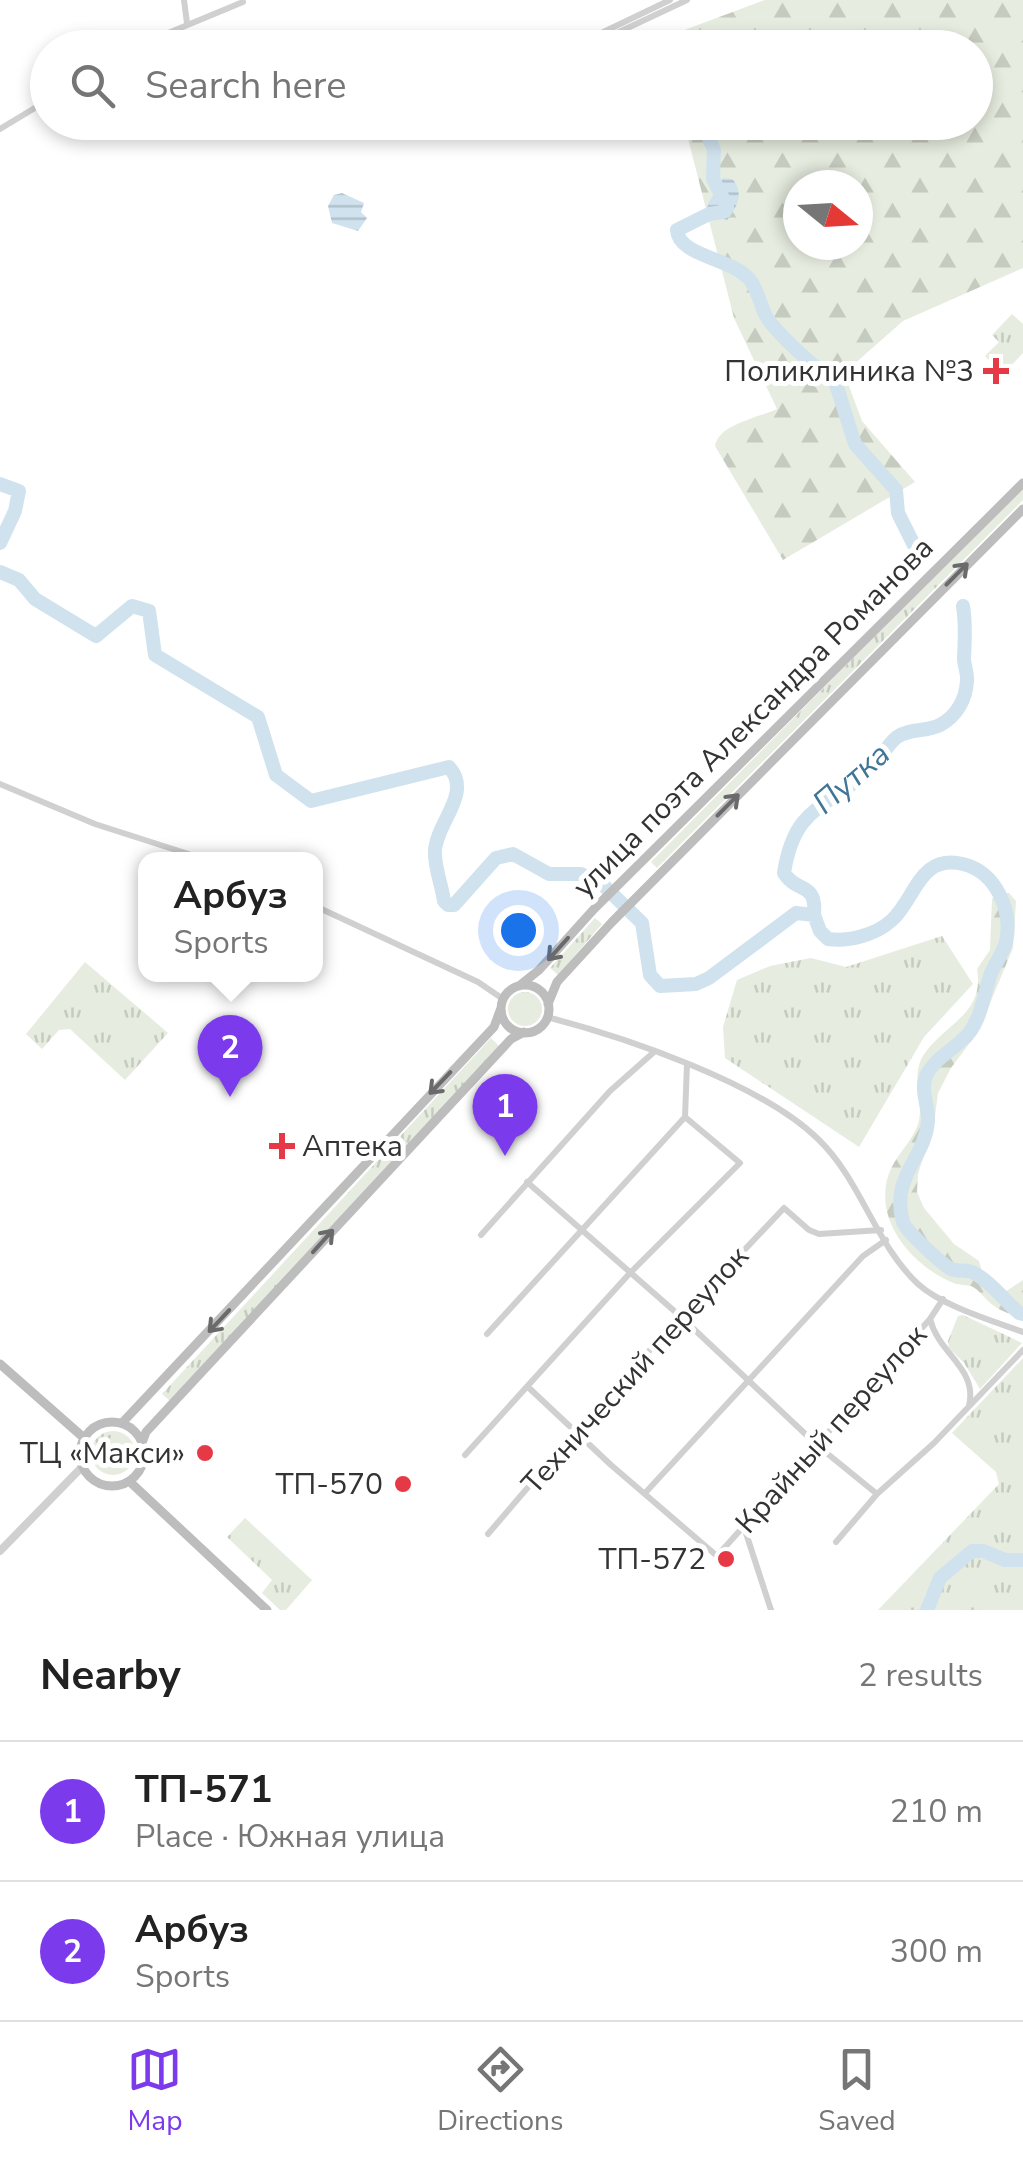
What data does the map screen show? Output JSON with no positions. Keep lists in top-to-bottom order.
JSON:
{
  "streets": {
    "main road": ["улица поэта Александра Романова"],
    "street": ["Технический переулок", "Крайный переулок"]
  },
  "water": ["Путка"],
  "places": {
    "health": ["Поликлиника №3", "Аптека"],
    "other": ["ТЦ «Макси»", "ТП-570", "ТП-572"]
  },
  "north": "right",
  "page": {
    "search": "Search here",
    "popup": ["Арбуз", "Sports"],
    "pins": ["2", "1"],
    "heading": ["Nearby", "2 results"],
    "list": [
      {
        "mark": "1",
        "name": "ТП-571",
        "note": "Place · Южная улица",
        "value": "210 m"
      },
      {
        "mark": "2",
        "name": "Арбуз",
        "note": "Sports",
        "value": "300 m"
      }
    ],
    "nav": ["Map", "Directions", "Saved"]
  }
}
